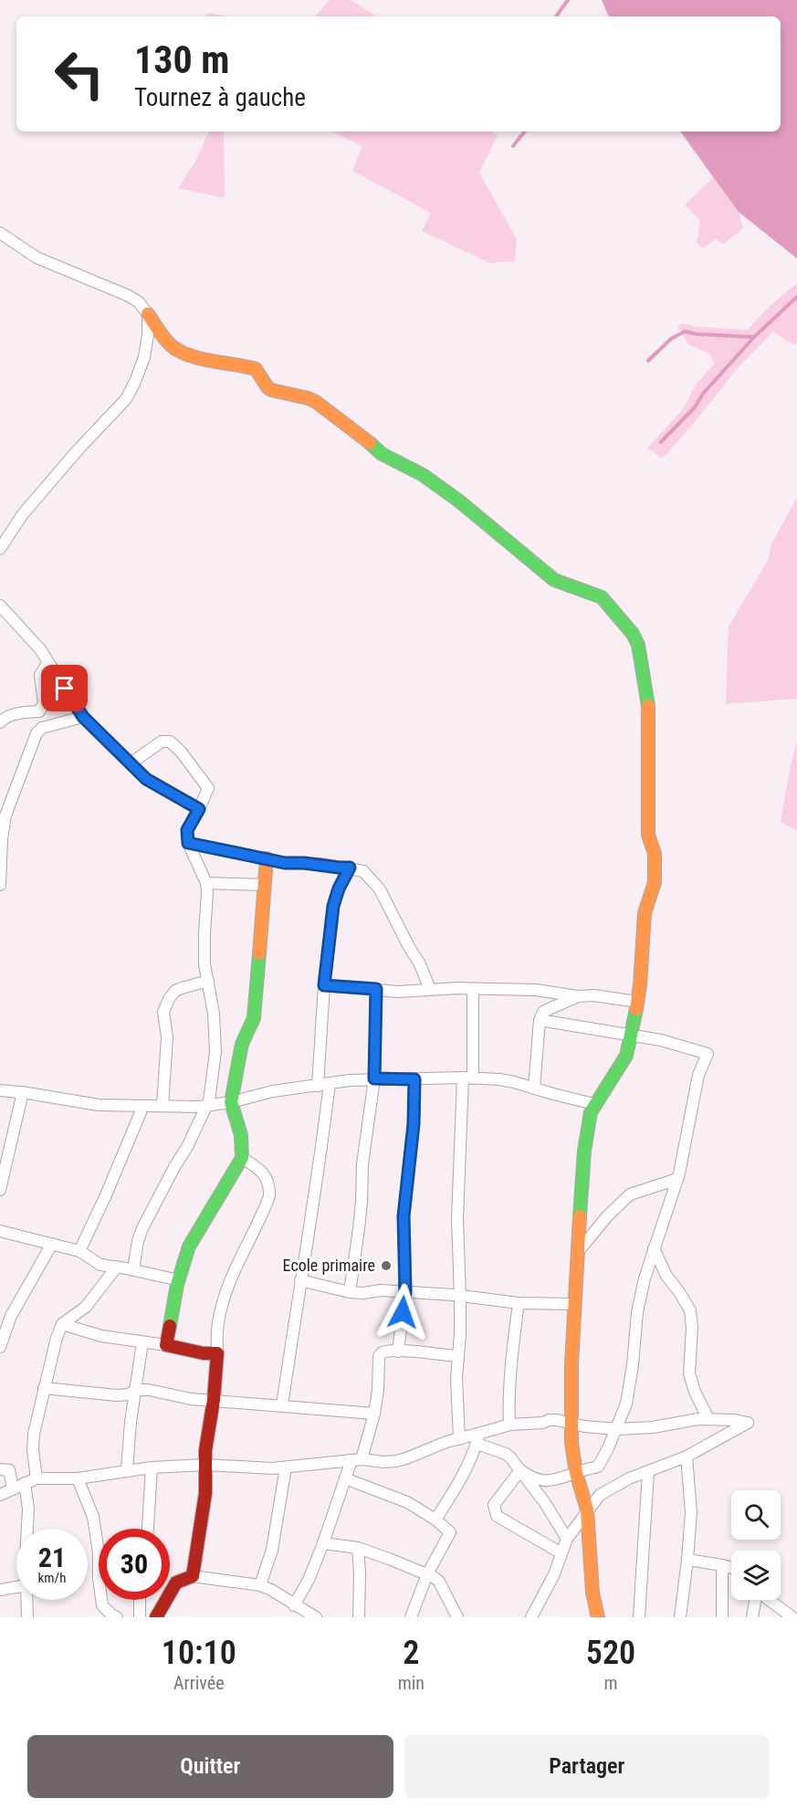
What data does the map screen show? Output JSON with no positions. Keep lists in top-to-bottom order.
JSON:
{
  "places": ["Ecole primaire"],
  "page": {
    "turn": ["130 m", "Tournez à gauche"],
    "speed": "21 km/h",
    "limit": "30",
    "eta": [
      "10:10",
      "Arrivée",
      "2",
      "min",
      "520",
      "m"
    ],
    "buttons": ["Quitter", "Partager"]
  }
}
